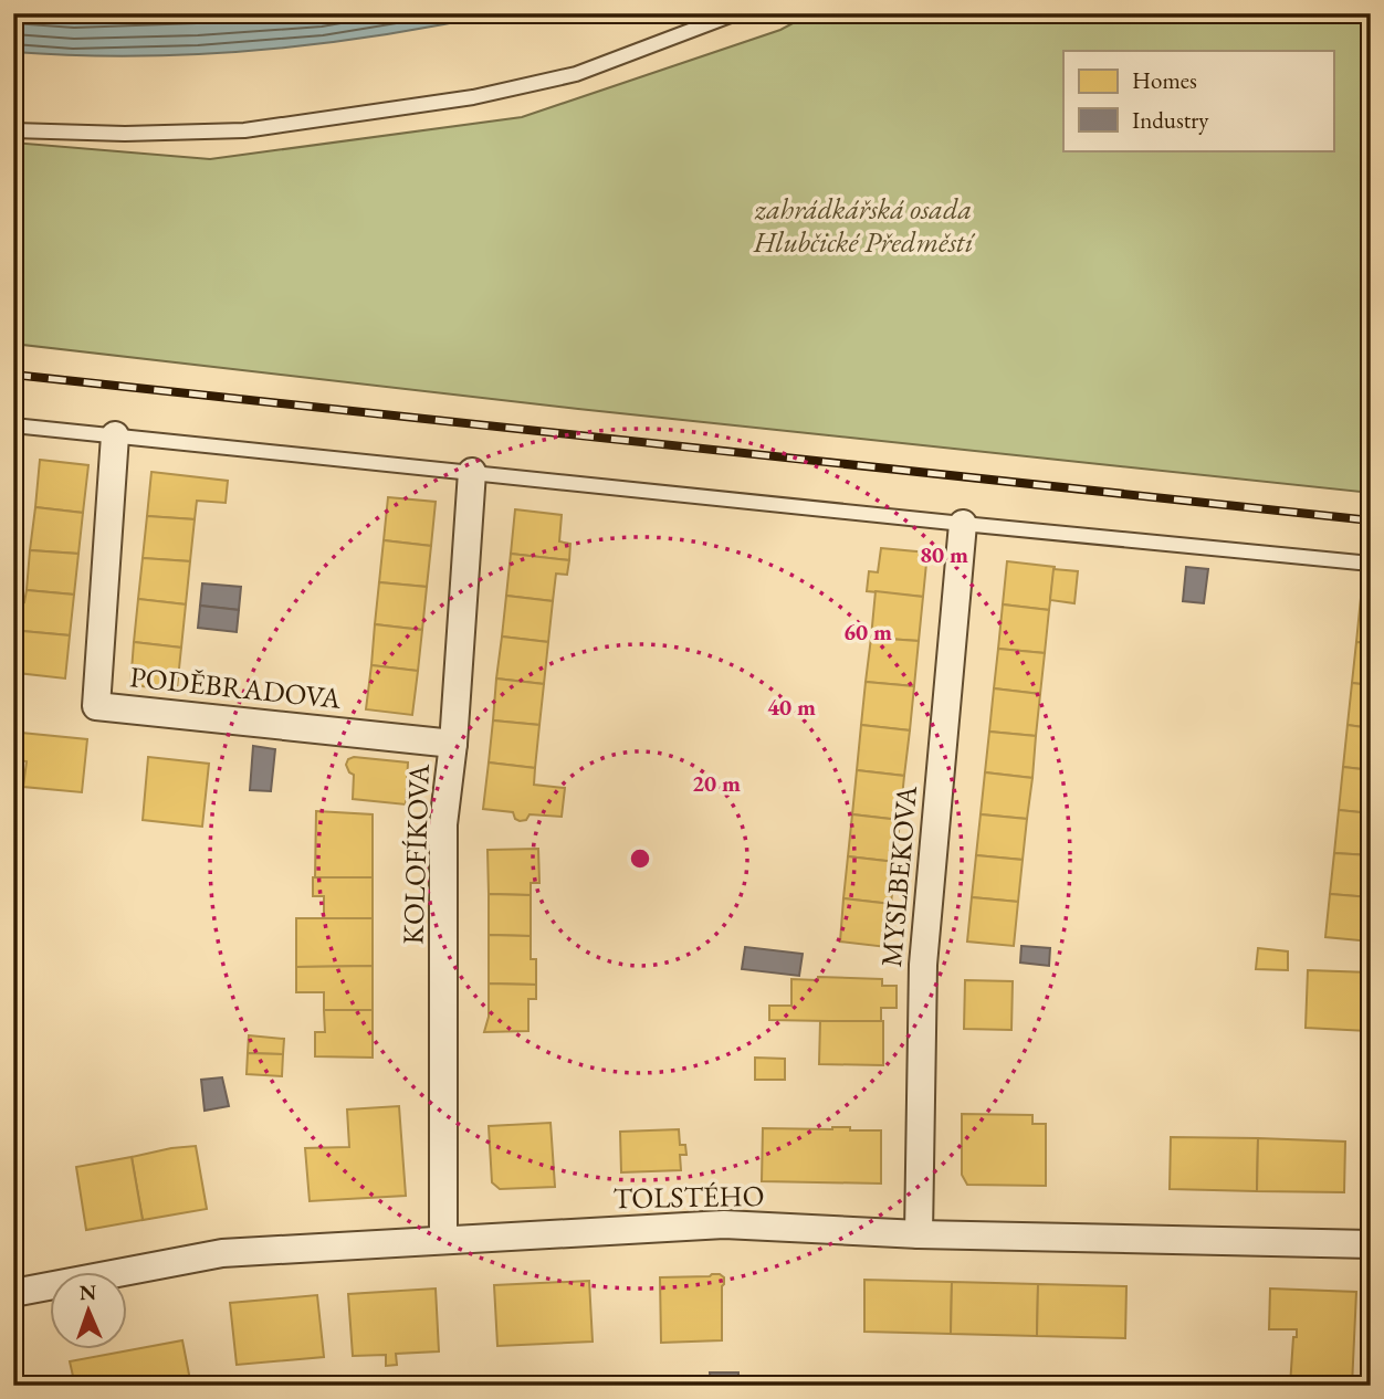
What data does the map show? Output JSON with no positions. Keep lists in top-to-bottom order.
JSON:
{
  "streets": {
    "street": [
      "PODĚBRADOVA",
      "KOLOFÍKOVA",
      "MYSLBEKOVA",
      "TOLSTÉHO"
    ]
  },
  "crossings": [
    ["PODĚBRADOVA", "KOLOFÍKOVA"],
    ["KOLOFÍKOVA", "TOLSTÉHO"],
    ["MYSLBEKOVA", "TOLSTÉHO"]
  ],
  "parks": ["zahrádkářská osada Hlubčické Předměstí"],
  "legend": ["Homes", "Industry"],
  "north": "top",
  "rings": [
    "80 m",
    "60 m",
    "40 m",
    "20 m"
  ]
}
